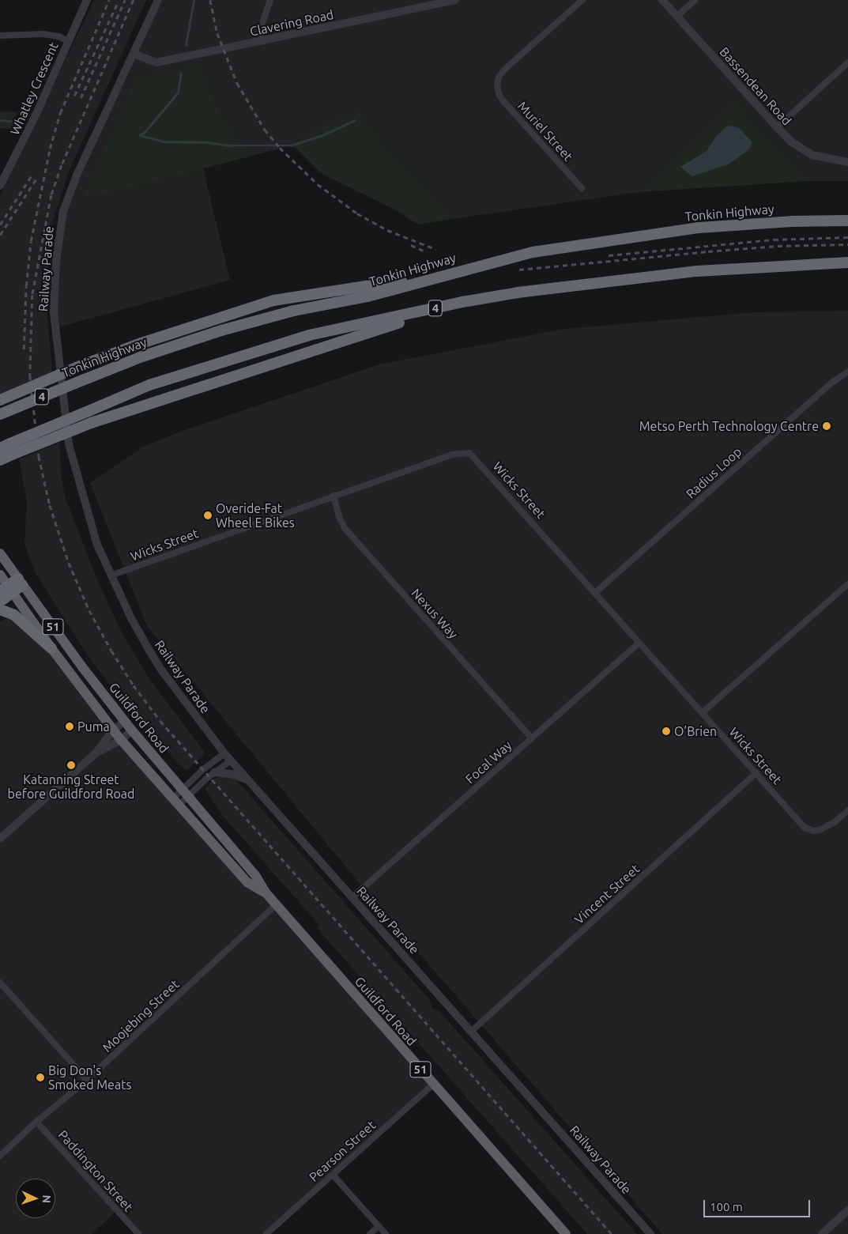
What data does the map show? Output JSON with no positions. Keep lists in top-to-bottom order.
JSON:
{
  "streets": {
    "highway": [
      "Tonkin Highway",
      "4",
      "51",
      "Guildford Road"
    ],
    "street": [
      "Clavering Road",
      "Bassendean Road",
      "Whatley Crescent",
      "Muriel Street",
      "Railway Parade",
      "Radius Loop",
      "Wicks Street",
      "Nexus Way",
      "Focal Way",
      "Vincent Street",
      "Moojebing Street",
      "Pearson Street",
      "Paddington Street"
    ]
  },
  "crossings": [
    ["Clavering Road", "Railway Parade"],
    ["Railway Parade", "Wicks Street"],
    ["Railway Parade", "Focal Way"],
    ["Railway Parade", "Vincent Street"],
    ["Radius Loop", "Wicks Street"],
    ["Wicks Street", "Nexus Way"],
    ["Wicks Street", "Focal Way"],
    ["Wicks Street", "Vincent Street"],
    ["Nexus Way", "Focal Way"],
    ["Guildford Road", "Moojebing Street"],
    ["Guildford Road", "Pearson Street"],
    ["Moojebing Street", "Paddington Street"]
  ],
  "places": [
    "Metso Perth Technology Centre",
    "Overide-Fat Wheel E Bikes",
    "Puma",
    "O’Brien",
    "Katanning Street before Guildford Road",
    "Big Don's Smoked Meats"
  ],
  "scale_bar": "100 m",
  "north": "right"
}
